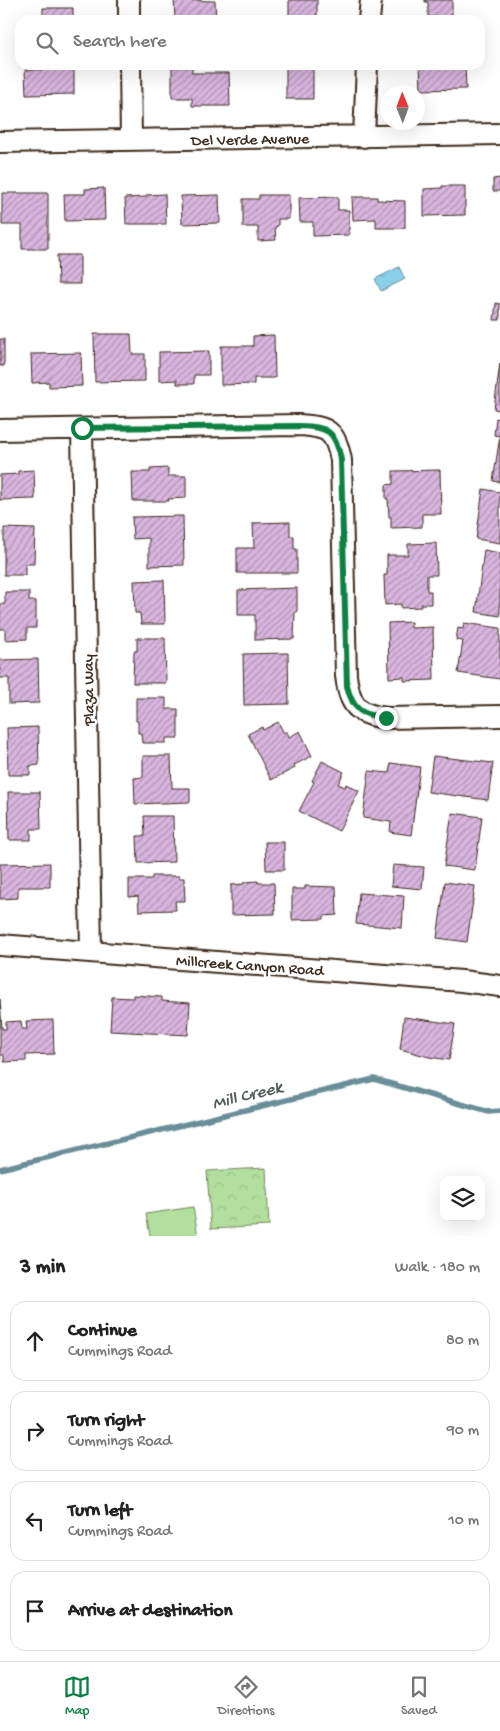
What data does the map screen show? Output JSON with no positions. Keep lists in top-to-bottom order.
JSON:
{
  "streets": {
    "street": ["Del Verde Avenue", "Plaza Way", "Millcreek Canyon Road"]
  },
  "crossings": [
    ["Plaza Way", "Millcreek Canyon Road"]
  ],
  "water": ["Mill Creek"],
  "north": "top",
  "page": {
    "search": "Search here",
    "heading": ["3 min", "Walk · 180 m"],
    "list": [
      ["Continue", "Cummings Road", "80 m"],
      ["Turn right", "Cummings Road", "90 m"],
      ["Turn left", "Cummings Road", "10 m"],
      "Arrive at destination"
    ],
    "nav": ["Map", "Directions", "Saved"]
  }
}
